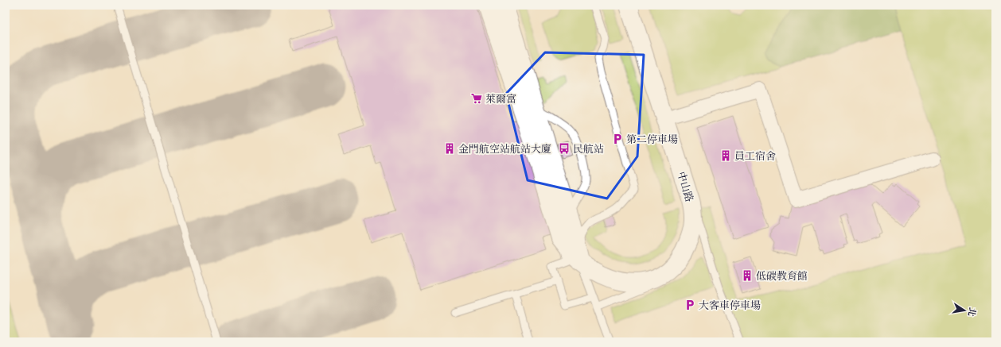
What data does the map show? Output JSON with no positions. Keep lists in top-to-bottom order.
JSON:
{
  "streets": {
    "street": ["中山路"]
  },
  "places": {
    "supermarket": ["萊爾富"],
    "parking": ["第二停車場", "大客車停車場"],
    "building": ["金門航空站航站大廈", "員工宿舍", "低碳教育館"],
    "bus stop": ["民航站"]
  },
  "north": "right"
}
